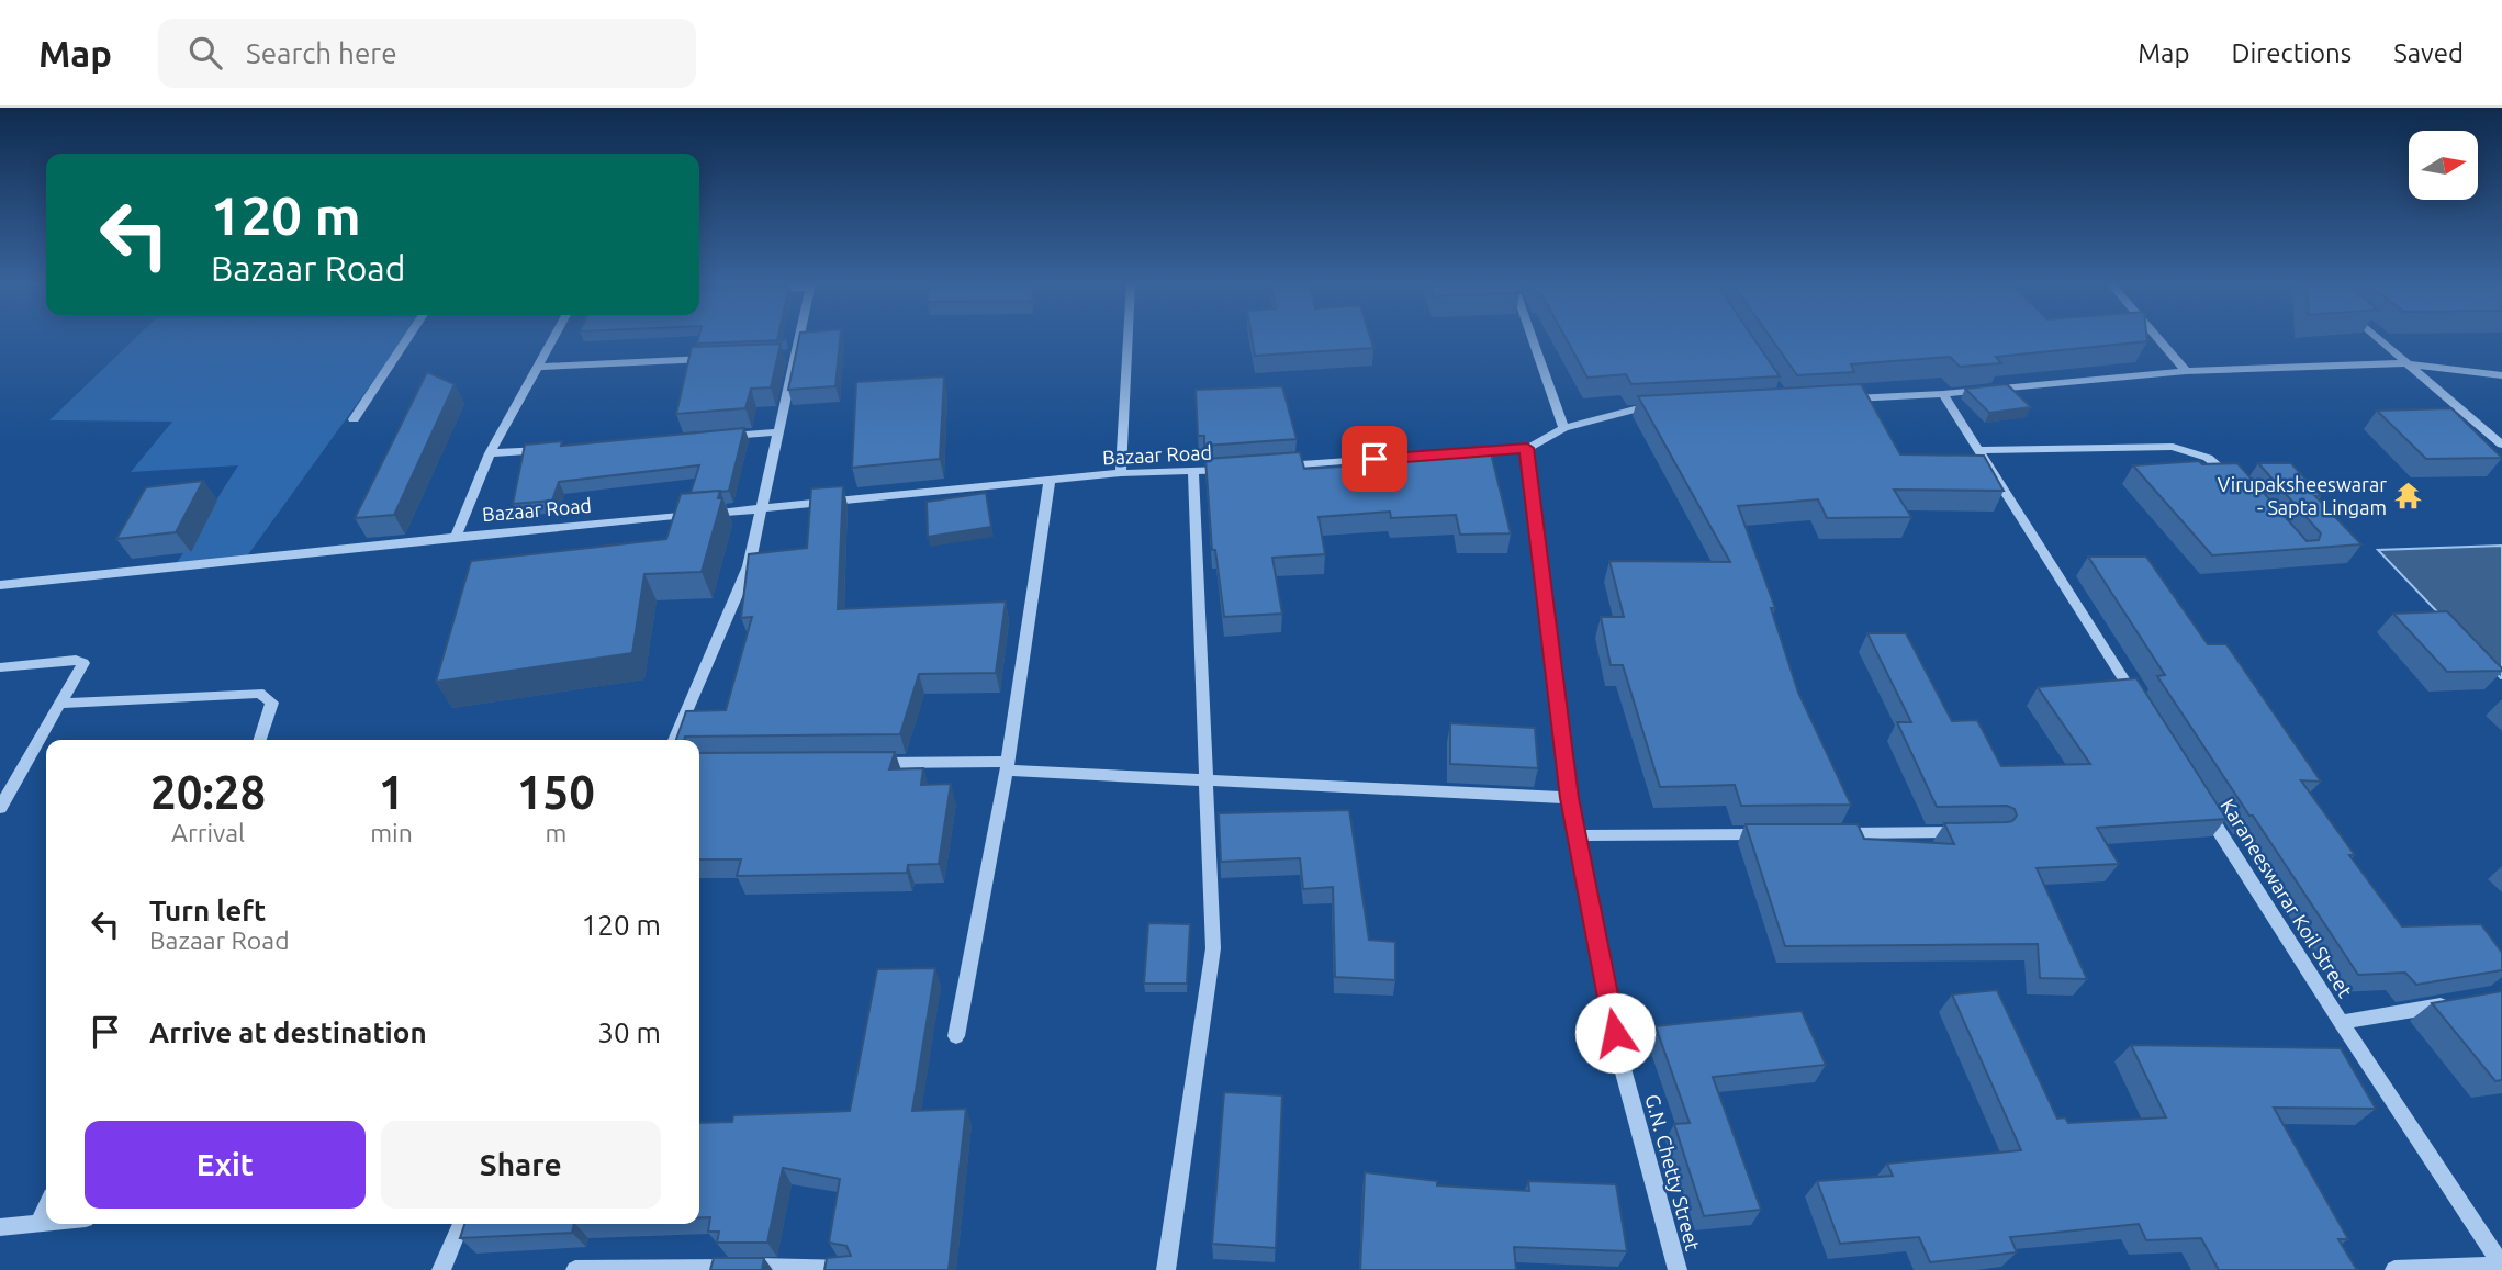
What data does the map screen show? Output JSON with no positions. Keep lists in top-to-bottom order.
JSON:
{
  "streets": {
    "street": ["Bazaar Road", "Karaneeswarar Koil Street", "G.N. Chetty Street"]
  },
  "places": {
    "temple": ["Virupaksheeswarar - Sapta Lingam"]
  },
  "north": "right",
  "page": {
    "header": "Map",
    "search": "Search here",
    "nav": ["Map", "Directions", "Saved"],
    "turn": ["120 m", "Bazaar Road"],
    "eta": [
      "20:28",
      "Arrival",
      "1",
      "min",
      "150",
      "m"
    ],
    "list": [
      {
        "name": "Turn left",
        "note": "Bazaar Road",
        "value": "120 m"
      },
      {
        "name": "Arrive at destination",
        "value": "30 m"
      }
    ],
    "buttons": ["Exit", "Share"]
  }
}
